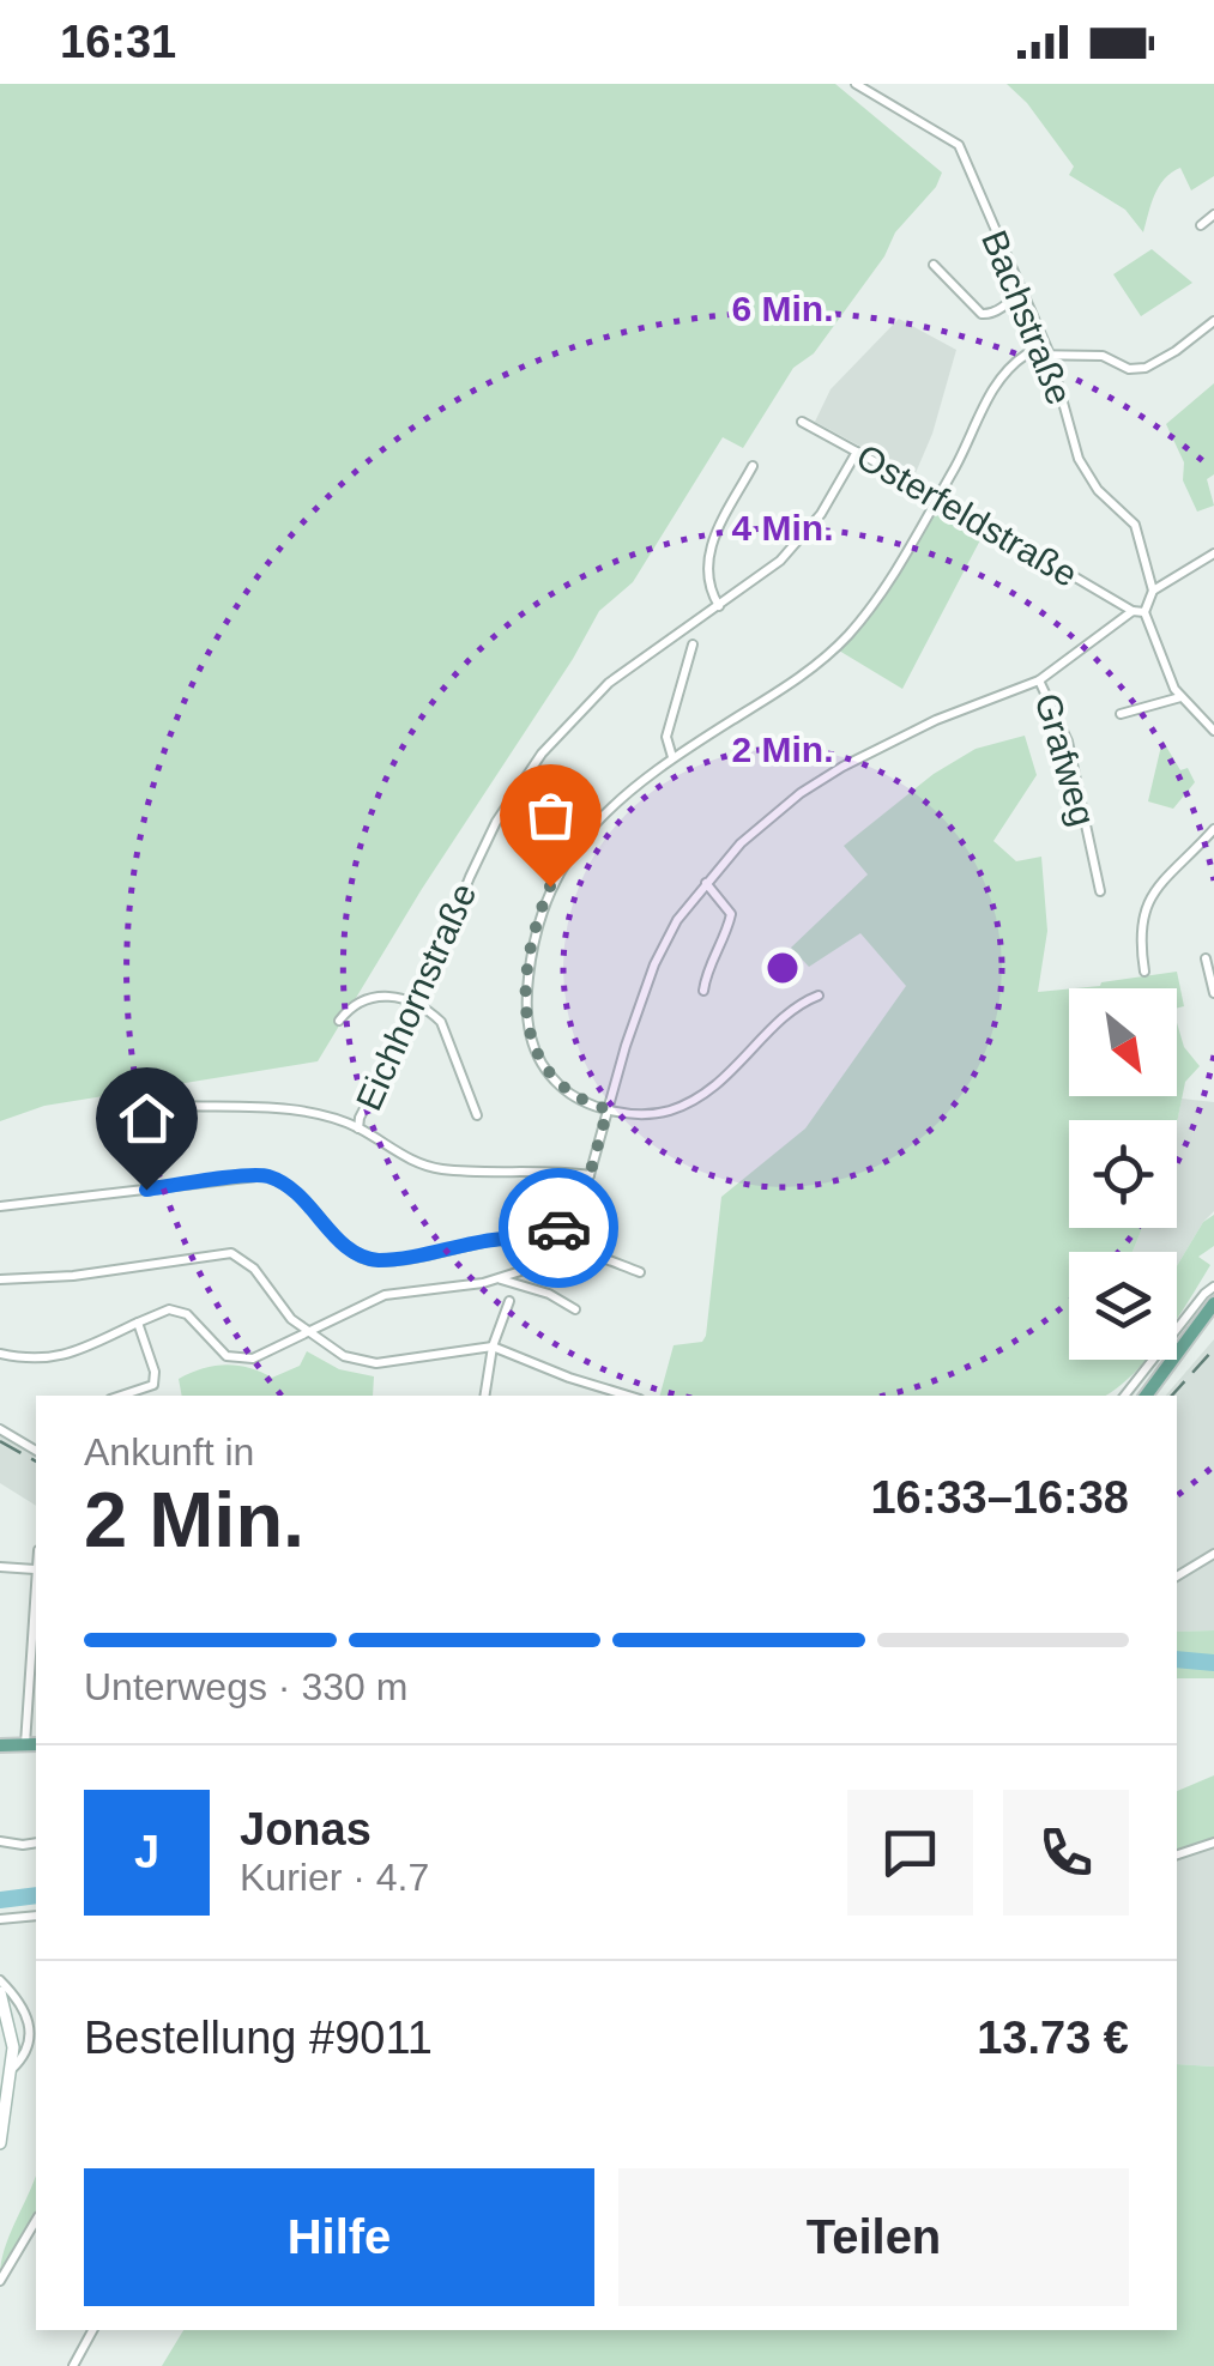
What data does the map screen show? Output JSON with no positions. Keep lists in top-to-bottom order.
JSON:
{
  "streets": {
    "street": [
      "Bachstraße",
      "Osterfeldstraße",
      "Grafweg",
      "Eichhornstraße"
    ]
  },
  "crossings": [
    ["Osterfeldstraße", "Grafweg"],
    ["Osterfeldstraße", "Eichhornstraße"]
  ],
  "north": "bottom right",
  "page": {
    "status": "16:31",
    "heading": ["2 Min.", "Ankunft in", "16:33–16:38"],
    "panel": [
      "Jonas",
      "Kurier · 4.7",
      "Bestellung #9011",
      "13.73 €"
    ],
    "bar": "Unterwegs · 330 m",
    "round": "J",
    "buttons": ["Hilfe", "Teilen"]
  },
  "rings": ["6 Min.", "4 Min.", "2 Min."]
}
